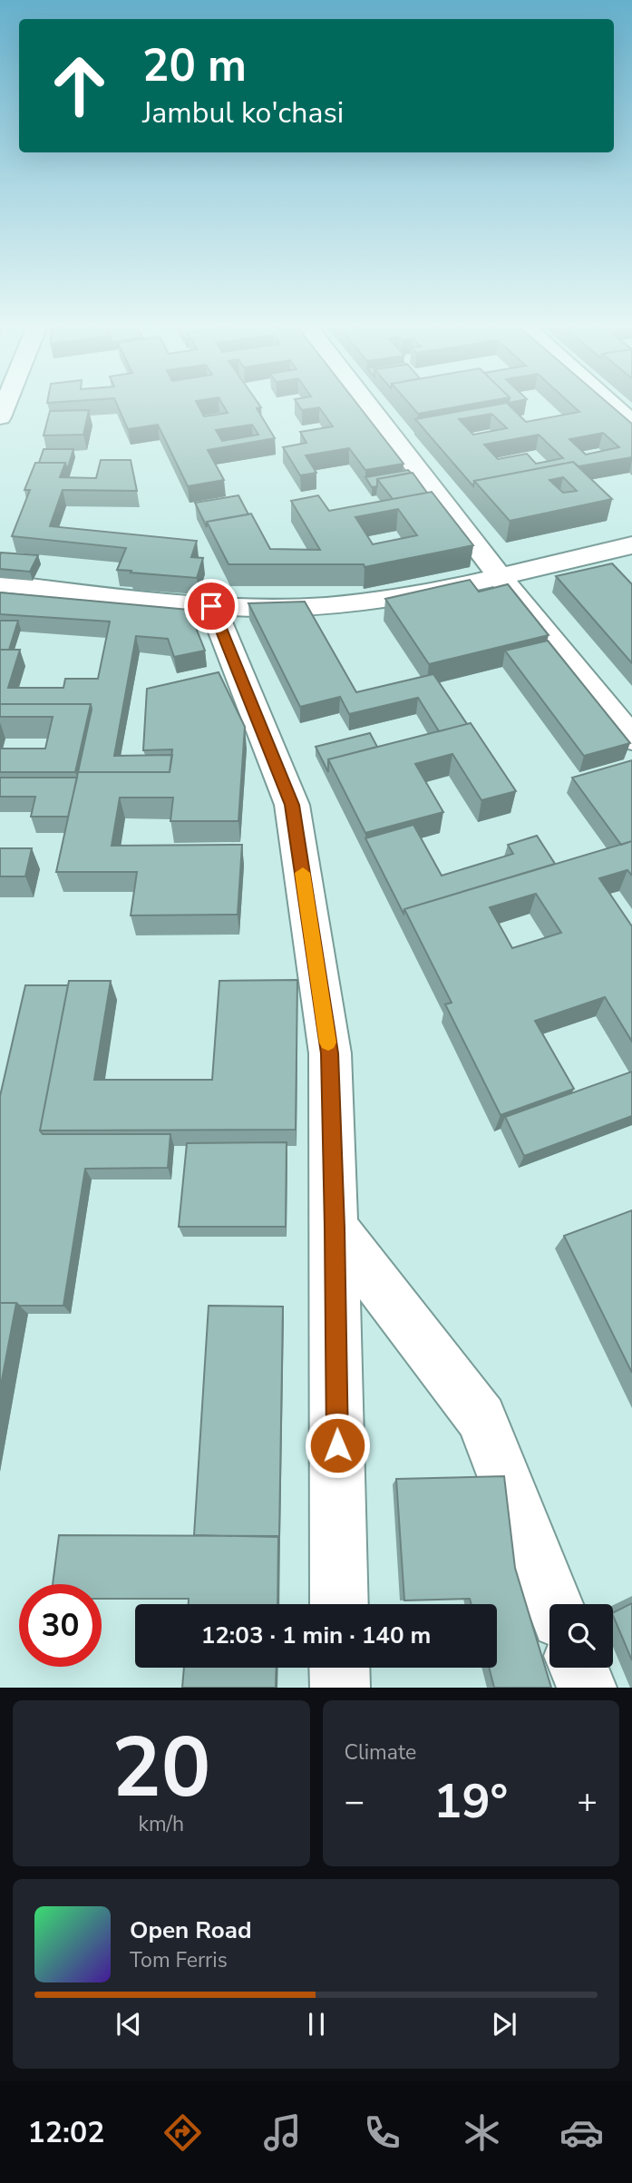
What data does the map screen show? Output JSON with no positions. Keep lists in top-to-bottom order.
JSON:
{
  "page": {
    "turn": ["20 m", "Jambul ko'chasi"],
    "limit": "30",
    "trip": "12:03 · 1 min · 140 m",
    "tile": [
      ["20", "km/h"],
      "Climate"
    ],
    "heat": ["−", "19°", "+"],
    "song": ["Open Road", "Tom Ferris"],
    "tabs": "12:02"
  }
}
